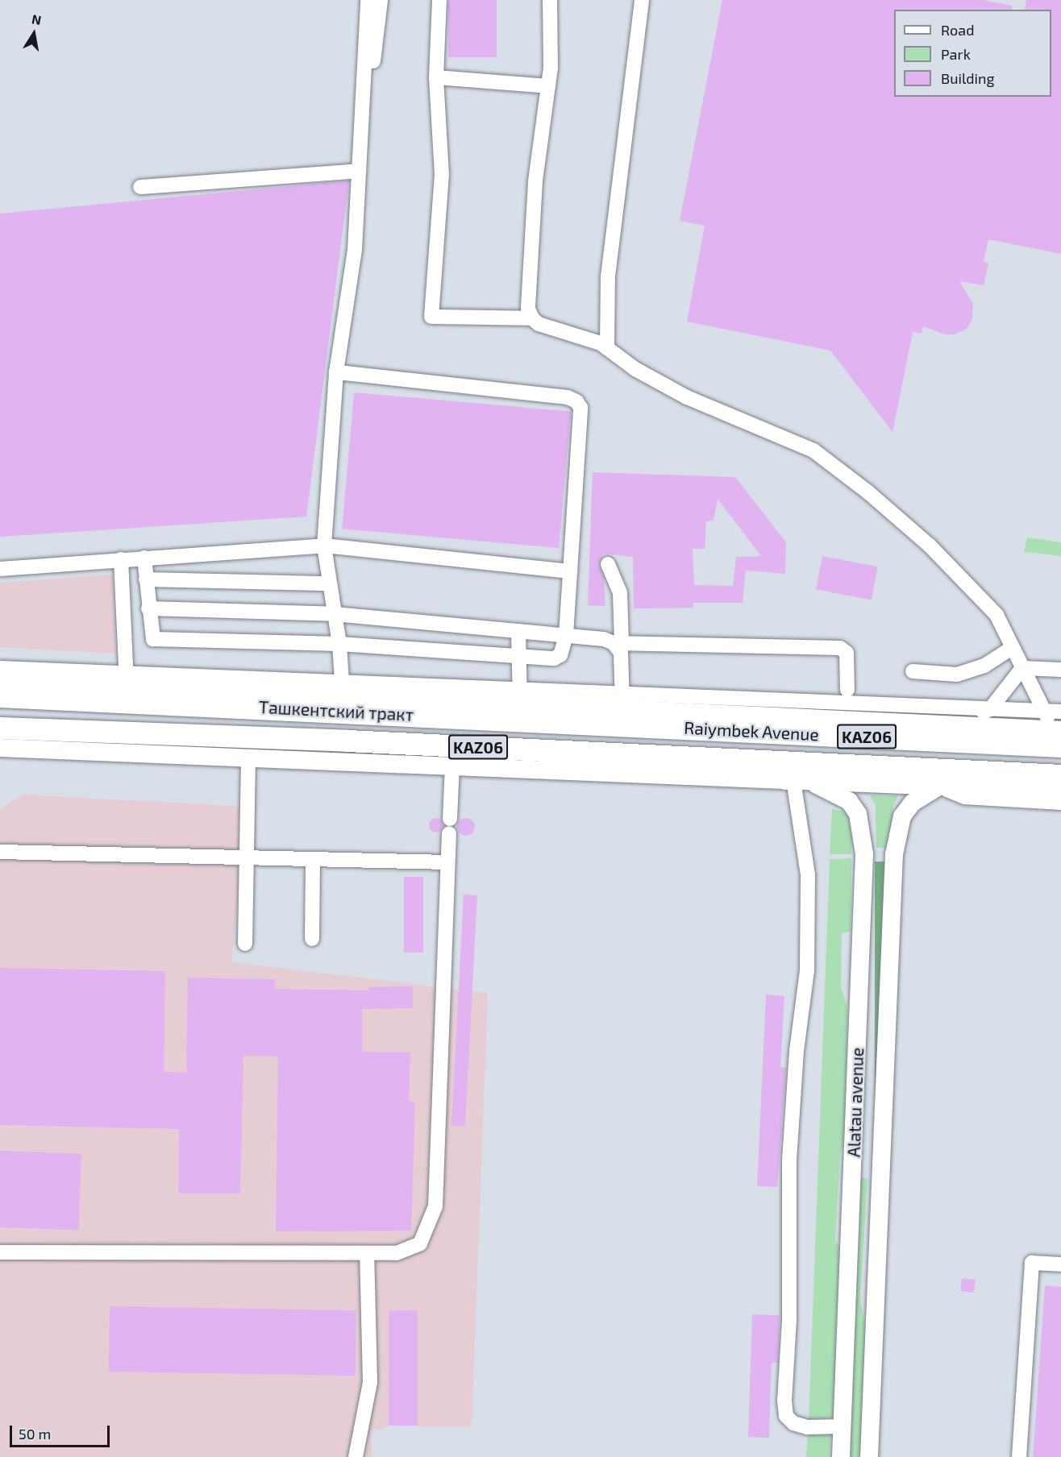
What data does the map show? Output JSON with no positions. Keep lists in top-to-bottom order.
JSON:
{
  "streets": {
    "highway": ["Ташкентский тракт", "Raiymbek Avenue", "KАZ06"],
    "main road": ["Alatau avenue"]
  },
  "crossings": [
    ["Ташкентский тракт", "Raiymbek Avenue"]
  ],
  "legend": ["Road", "Park", "Building"],
  "scale_bar": "50 m",
  "north": "top"
}
